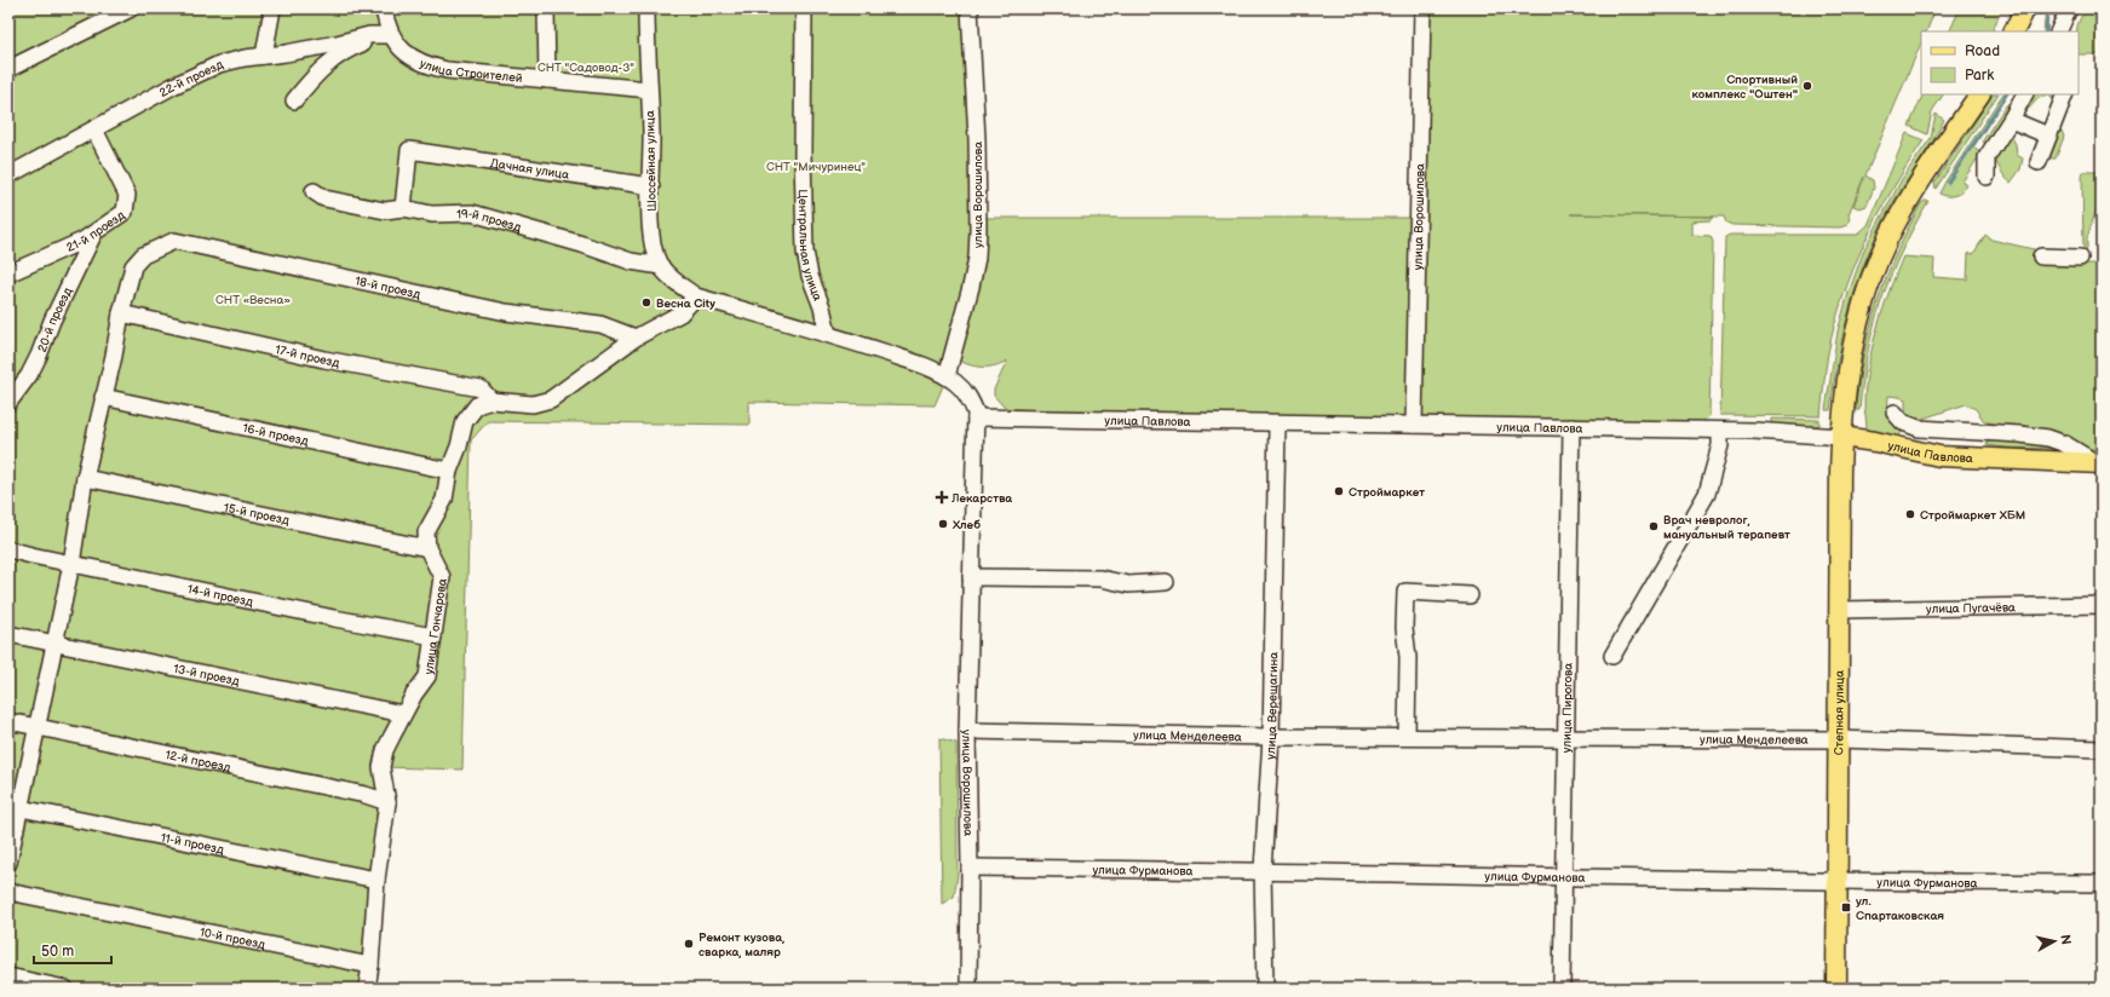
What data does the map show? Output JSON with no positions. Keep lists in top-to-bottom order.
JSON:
{
  "streets": {
    "main road": ["улица Павлова", "Степная улица"],
    "street": [
      "улица Строителей",
      "22-й проезд",
      "Шоссейная улица",
      "Дачная улица",
      "улица Ворошилова",
      "19-й проезд",
      "21-й проезд",
      "Центральная улица",
      "18-й проезд",
      "20-й проезд",
      "17-й проезд",
      "16-й проезд",
      "15-й проезд",
      "14-й проезд",
      "улица Пугачёва",
      "улица Гончарова",
      "13-й проезд",
      "улица Верещагина",
      "улица Пирогова",
      "улица Менделеева",
      "12-й проезд",
      "11-й проезд",
      "улица Фурманова",
      "10-й проезд"
    ]
  },
  "crossings": [
    ["улица Строителей", "22-й проезд"],
    ["улица Строителей", "Шоссейная улица"],
    ["22-й проезд", "21-й проезд"],
    ["Шоссейная улица", "Дачная улица"],
    ["Шоссейная улица", "19-й проезд"],
    ["Дачная улица", "19-й проезд"],
    ["улица Ворошилова", "улица Павлова"],
    ["улица Ворошилова", "улица Менделеева"],
    ["улица Ворошилова", "улица Фурманова"],
    ["21-й проезд", "20-й проезд"],
    ["18-й проезд", "17-й проезд"],
    ["улица Павлова", "улица Верещагина"],
    ["улица Павлова", "улица Пирогова"],
    ["улица Павлова", "Степная улица"],
    ["15-й проезд", "улица Гончарова"],
    ["14-й проезд", "улица Гончарова"],
    ["улица Пугачёва", "Степная улица"],
    ["улица Гончарова", "13-й проезд"],
    ["улица Гончарова", "12-й проезд"],
    ["улица Гончарова", "11-й проезд"],
    ["улица Гончарова", "10-й проезд"],
    ["улица Верещагина", "улица Менделеева"],
    ["улица Верещагина", "улица Фурманова"],
    ["улица Пирогова", "улица Менделеева"],
    ["улица Пирогова", "улица Фурманова"],
    ["Степная улица", "улица Менделеева"],
    ["Степная улица", "улица Фурманова"]
  ],
  "parks": ["СНТ \"Садовод-3\"", "СНТ \"Мичуринец\"", "СНТ «Весна»"],
  "places": {
    "other": [
      "Спортивный комплекс \"Оштен\"",
      "Весна City",
      "Строймаркет",
      "Строймаркет ХБМ",
      "Хлеб",
      "Врач невролог, мануальный терапевт",
      "Ремонт кузова, сварка, маляр"
    ],
    "health": ["Лекарства"],
    "transit": ["ул. Спартаковская"]
  },
  "legend": ["Road", "Park"],
  "scale_bar": "50 m",
  "north": "right"
}
